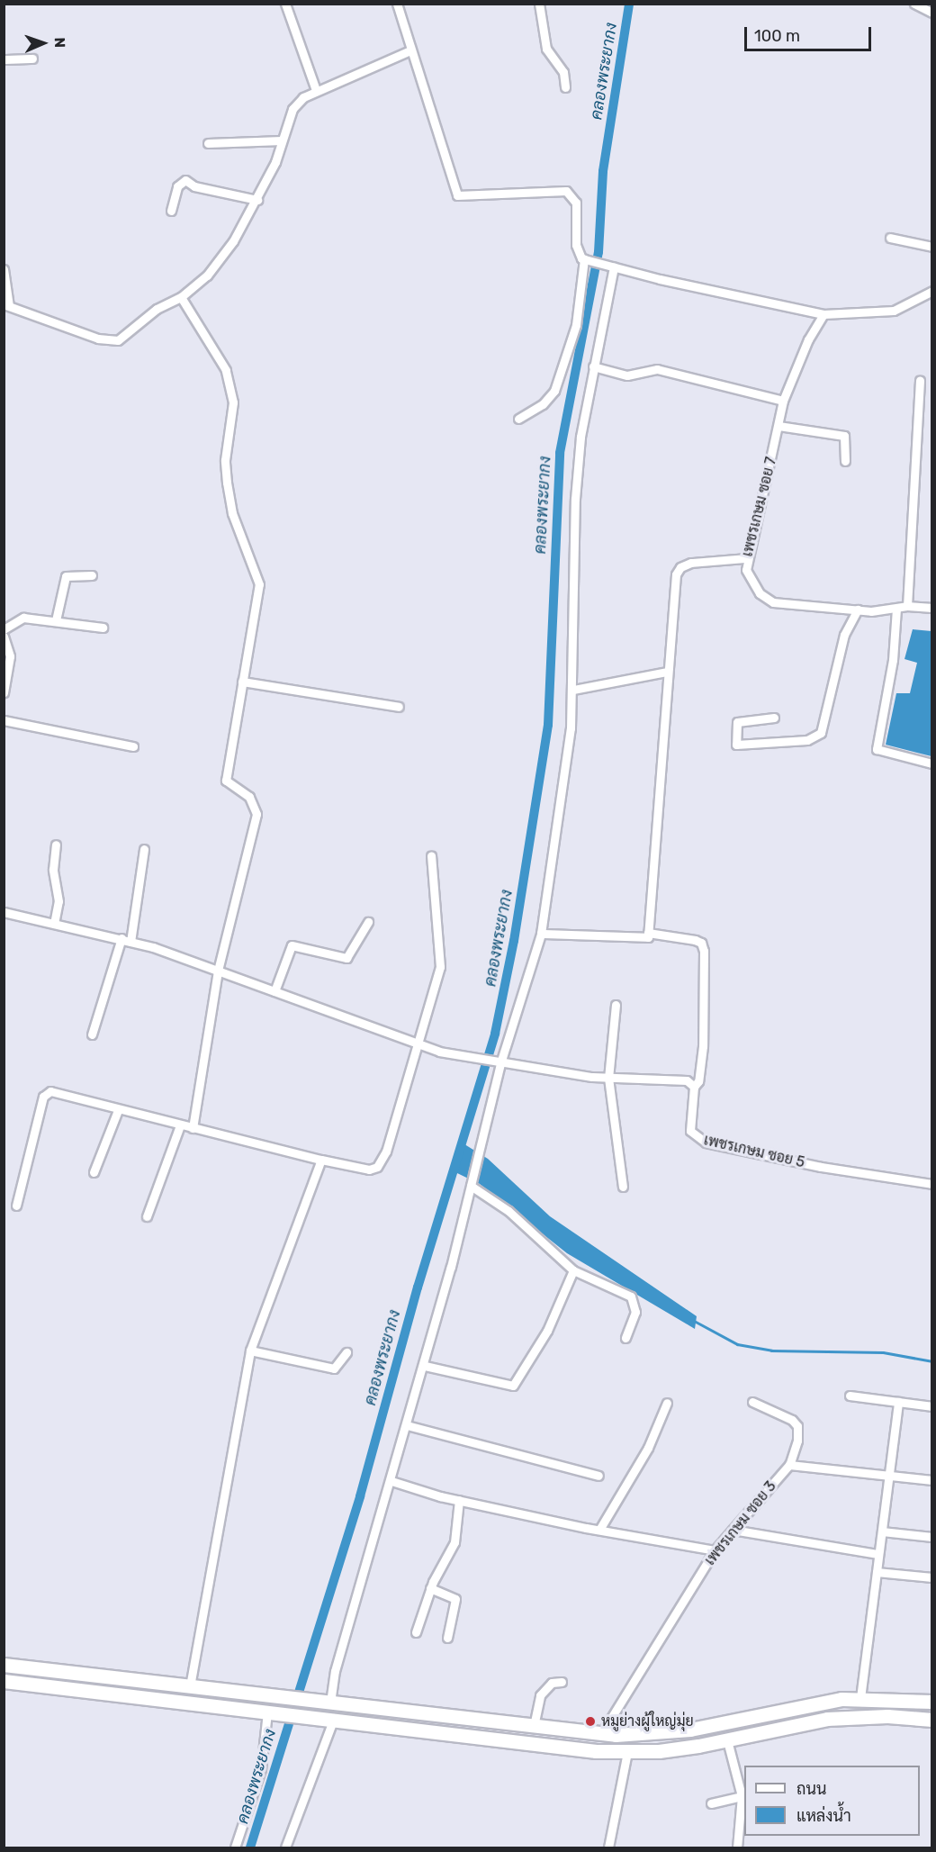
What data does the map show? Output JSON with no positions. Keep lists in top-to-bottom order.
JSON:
{
  "streets": {
    "street": ["เพชรเกษม ซอย 7", "เพชรเกษม ซอย 5", "เพชรเกษม ซอย 3"]
  },
  "water": ["คลองพระยากง"],
  "places": ["หมูย่างผู้ใหญ่มุ่ย"],
  "legend": ["ถนน", "แหล่งน้ำ"],
  "scale_bar": "100 m",
  "north": "right"
}
